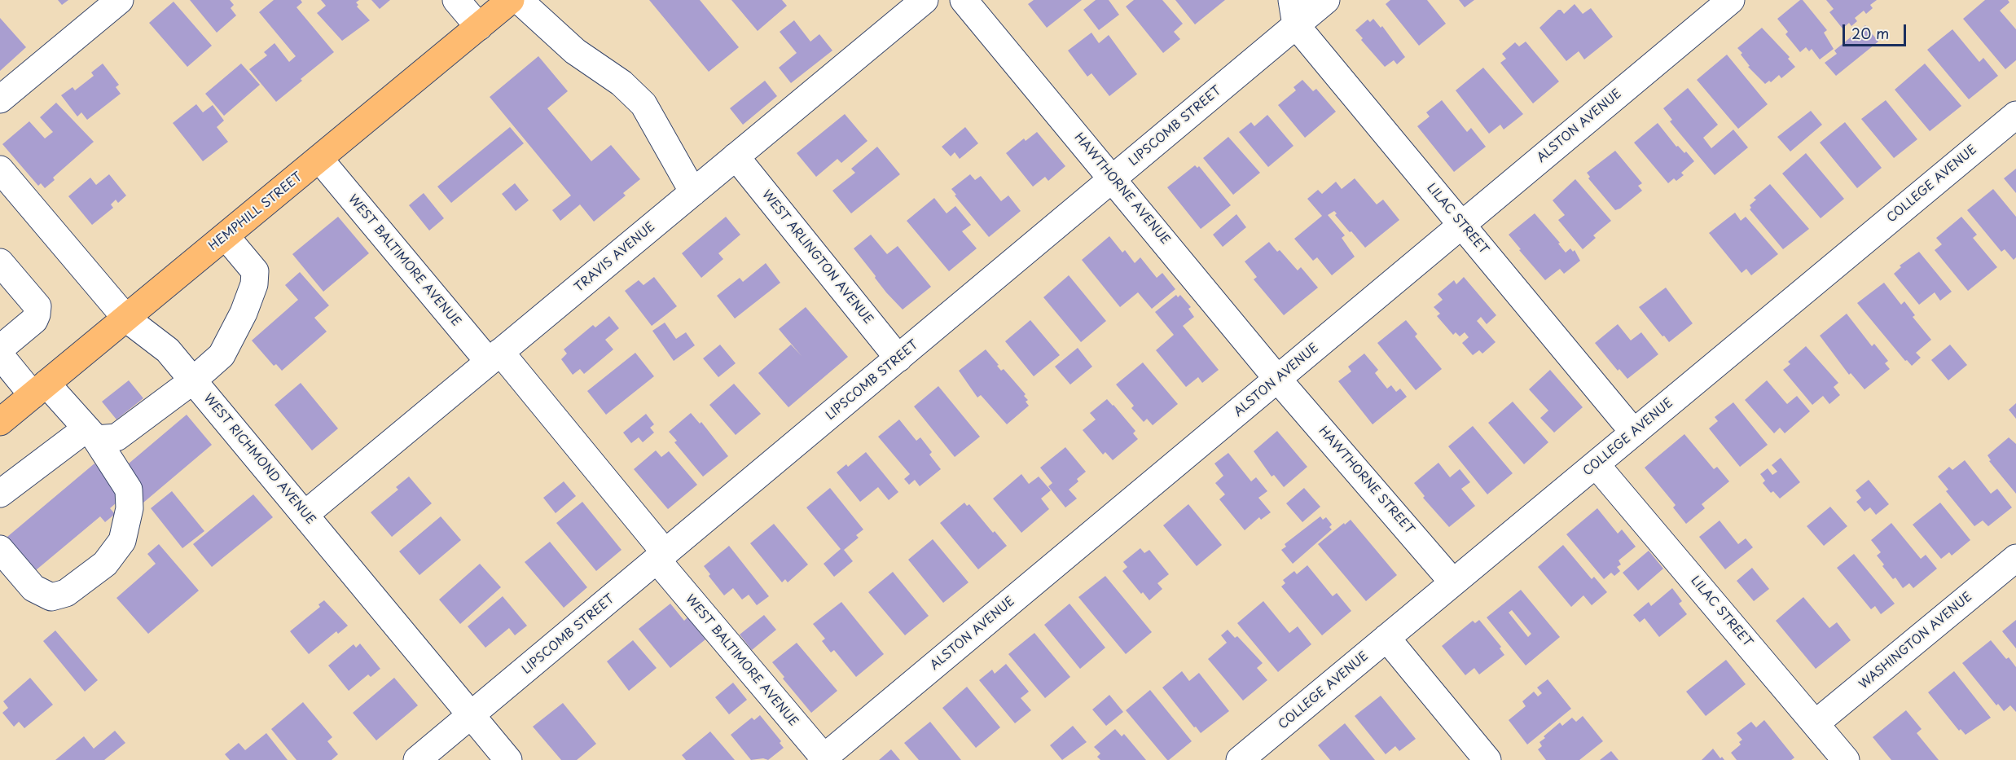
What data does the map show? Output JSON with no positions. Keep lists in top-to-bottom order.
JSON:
{
  "streets": {
    "main road": ["HEMPHILL STREET"],
    "street": [
      "LIPSCOMB STREET",
      "ALSTON AVENUE",
      "COLLEGE AVENUE",
      "HAWTHORNE AVENUE",
      "LILAC STREET",
      "TRAVIS AVENUE",
      "WEST ARLINGTON AVENUE",
      "WEST BALTIMORE AVENUE",
      "WEST RICHMOND AVENUE",
      "HAWTHORNE STREET",
      "WASHINGTON AVENUE"
    ]
  },
  "crossings": [
    ["LIPSCOMB STREET", "HAWTHORNE AVENUE"],
    ["LIPSCOMB STREET", "LILAC STREET"],
    ["LIPSCOMB STREET", "WEST ARLINGTON AVENUE"],
    ["LIPSCOMB STREET", "WEST BALTIMORE AVENUE"],
    ["LIPSCOMB STREET", "WEST RICHMOND AVENUE"],
    ["ALSTON AVENUE", "HAWTHORNE AVENUE"],
    ["ALSTON AVENUE", "LILAC STREET"],
    ["ALSTON AVENUE", "WEST BALTIMORE AVENUE"],
    ["ALSTON AVENUE", "HAWTHORNE STREET"],
    ["COLLEGE AVENUE", "LILAC STREET"],
    ["COLLEGE AVENUE", "HAWTHORNE STREET"],
    ["HAWTHORNE AVENUE", "HAWTHORNE STREET"],
    ["HEMPHILL STREET", "WEST BALTIMORE AVENUE"],
    ["HEMPHILL STREET", "WEST RICHMOND AVENUE"],
    ["LILAC STREET", "WASHINGTON AVENUE"],
    ["TRAVIS AVENUE", "WEST ARLINGTON AVENUE"],
    ["TRAVIS AVENUE", "WEST BALTIMORE AVENUE"],
    ["TRAVIS AVENUE", "WEST RICHMOND AVENUE"]
  ],
  "scale_bar": "20 m"
}
